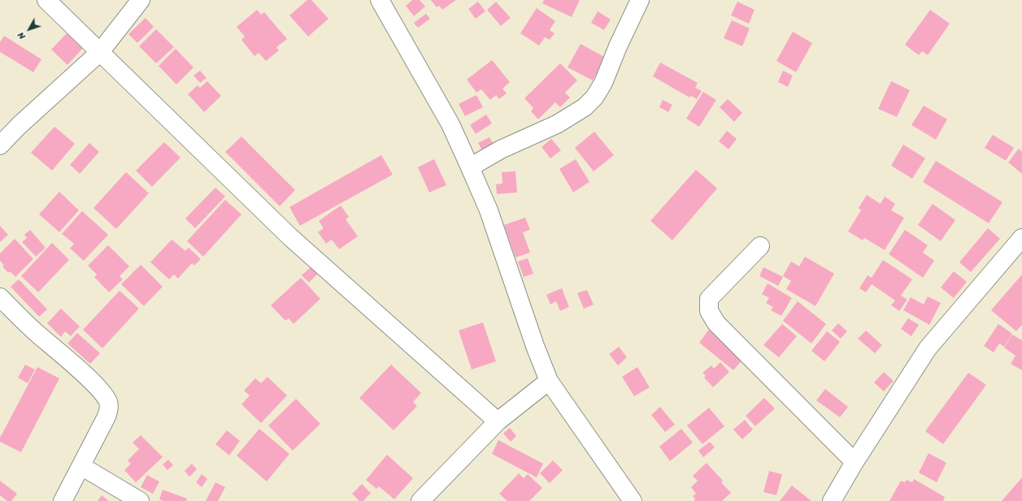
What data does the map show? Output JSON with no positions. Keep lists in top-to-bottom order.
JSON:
{
  "north": "bottom left"
}
